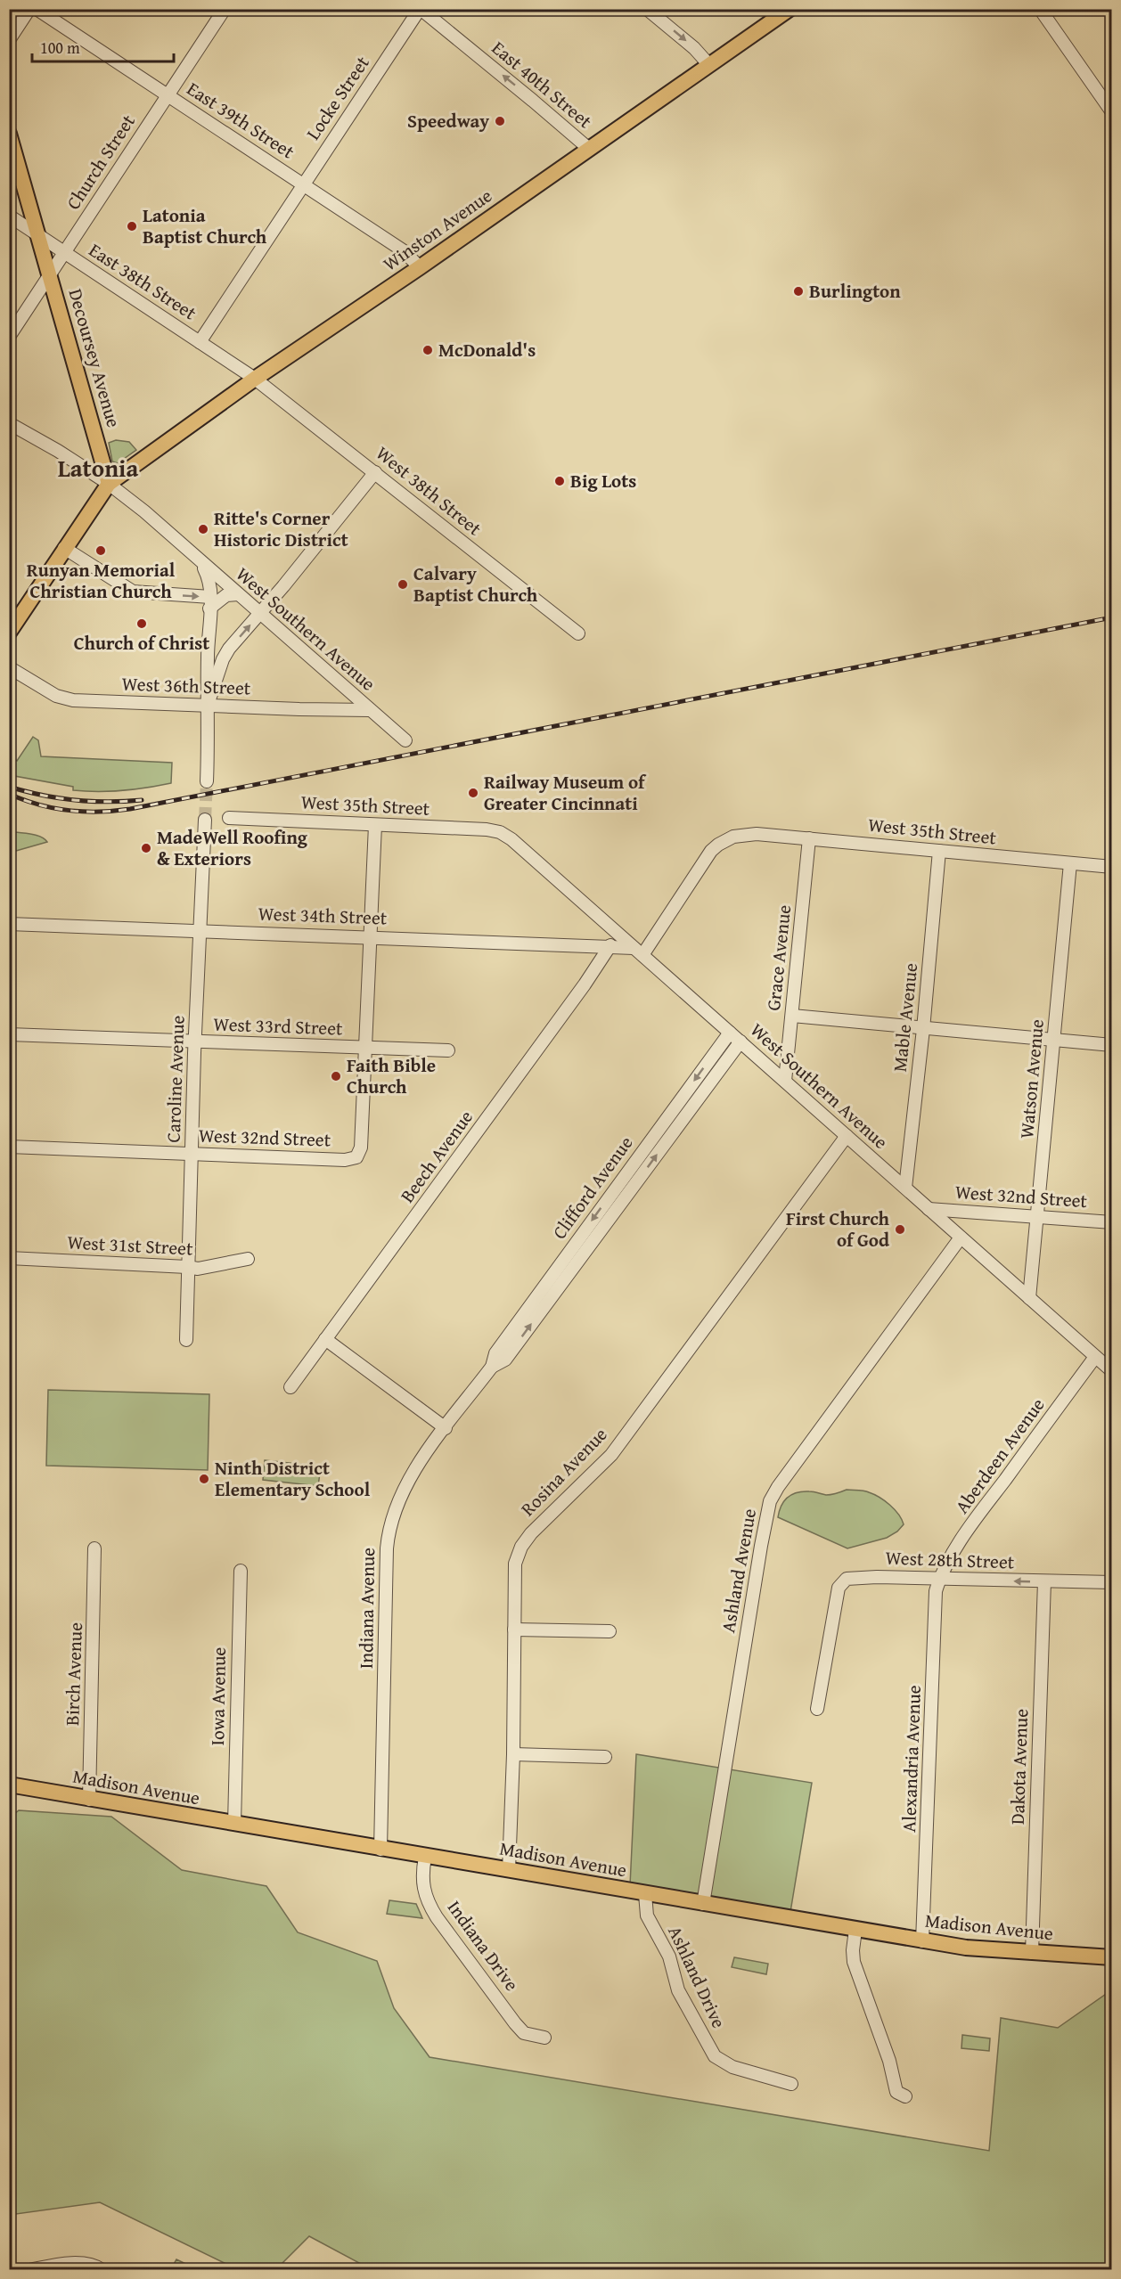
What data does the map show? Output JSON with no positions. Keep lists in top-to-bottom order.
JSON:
{
  "streets": {
    "main road": ["Winston Avenue", "Decoursey Avenue", "Madison Avenue"],
    "street": [
      "East 40th Street",
      "Locke Street",
      "East 39th Street",
      "Church Street",
      "East 38th Street",
      "West 38th Street",
      "West Southern Avenue",
      "West 36th Street",
      "West 35th Street",
      "West 34th Street",
      "Grace Avenue",
      "Mable Avenue",
      "West 33rd Street",
      "Caroline Avenue",
      "Watson Avenue",
      "West 32nd Street",
      "Beech Avenue",
      "Clifford Avenue",
      "West 31st Street",
      "Aberdeen Avenue",
      "Rosina Avenue",
      "West 28th Street",
      "Ashland Avenue",
      "Indiana Avenue",
      "Birch Avenue",
      "Iowa Avenue",
      "Alexandria Avenue",
      "Dakota Avenue",
      "Indiana Drive",
      "Ashland Drive"
    ]
  },
  "crossings": [
    ["East 40th Street", "Locke Street"],
    ["East 40th Street", "Winston Avenue"],
    ["Locke Street", "East 39th Street"],
    ["Locke Street", "East 38th Street"],
    ["East 39th Street", "Church Street"],
    ["East 39th Street", "Winston Avenue"],
    ["Church Street", "East 38th Street"],
    ["Church Street", "Decoursey Avenue"],
    ["Winston Avenue", "East 38th Street"],
    ["Winston Avenue", "Decoursey Avenue"],
    ["Winston Avenue", "West 38th Street"],
    ["Winston Avenue", "West Southern Avenue"],
    ["East 38th Street", "Decoursey Avenue"],
    ["East 38th Street", "West 38th Street"],
    ["Decoursey Avenue", "West Southern Avenue"],
    ["West Southern Avenue", "West 36th Street"],
    ["West Southern Avenue", "West 35th Street"],
    ["West Southern Avenue", "West 34th Street"],
    ["West Southern Avenue", "Grace Avenue"],
    ["West Southern Avenue", "Mable Avenue"],
    ["West Southern Avenue", "Watson Avenue"],
    ["West Southern Avenue", "West 32nd Street"],
    ["West Southern Avenue", "Clifford Avenue"],
    ["West Southern Avenue", "Aberdeen Avenue"],
    ["West Southern Avenue", "Rosina Avenue"],
    ["West Southern Avenue", "Ashland Avenue"],
    ["West 35th Street", "West 34th Street"],
    ["West 35th Street", "Grace Avenue"],
    ["West 35th Street", "Mable Avenue"],
    ["West 35th Street", "Watson Avenue"],
    ["West 34th Street", "Caroline Avenue"],
    ["West 34th Street", "Beech Avenue"],
    ["West 33rd Street", "Caroline Avenue"],
    ["West 33rd Street", "West 32nd Street"],
    ["Caroline Avenue", "West 32nd Street"],
    ["Caroline Avenue", "West 31st Street"],
    ["Watson Avenue", "West 32nd Street"],
    ["Clifford Avenue", "Indiana Avenue"],
    ["Aberdeen Avenue", "West 28th Street"],
    ["Aberdeen Avenue", "Alexandria Avenue"],
    ["Rosina Avenue", "Madison Avenue"],
    ["West 28th Street", "Alexandria Avenue"],
    ["West 28th Street", "Dakota Avenue"],
    ["Ashland Avenue", "Madison Avenue"],
    ["Indiana Avenue", "Madison Avenue"],
    ["Birch Avenue", "Madison Avenue"],
    ["Iowa Avenue", "Madison Avenue"],
    ["Alexandria Avenue", "Madison Avenue"],
    ["Dakota Avenue", "Madison Avenue"],
    ["Madison Avenue", "Indiana Drive"],
    ["Madison Avenue", "Ashland Drive"]
  ],
  "one_way": ["East 40th Street"],
  "districts": ["Latonia"],
  "places": [
    "Speedway",
    "Latonia Baptist Church",
    "Burlington",
    "McDonald's",
    "Big Lots",
    "Ritte's Corner Historic District",
    "Runyan Memorial Christian Church",
    "Calvary Baptist Church",
    "Church of Christ",
    "Railway Museum of Greater Cincinnati",
    "MadeWell Roofing & Exteriors",
    "Faith Bible Church",
    "First Church of God",
    "Ninth District Elementary School"
  ],
  "scale_bar": "100 m"
}
